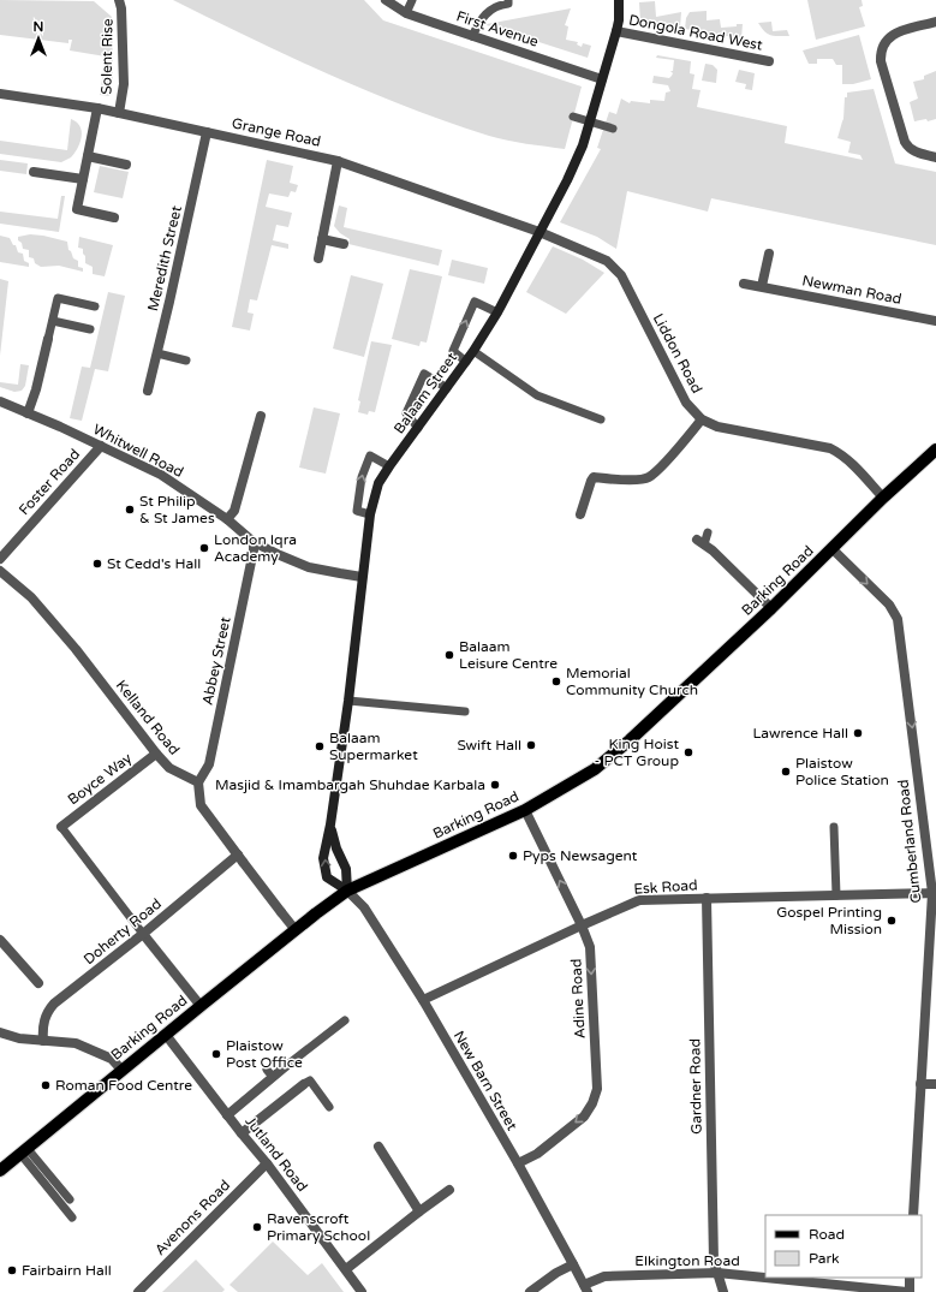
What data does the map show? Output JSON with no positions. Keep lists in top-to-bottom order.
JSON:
{
  "streets": {
    "main road": ["Balaam Street", "Barking Road"],
    "street": [
      "First Avenue",
      "Dongola Road West",
      "Solent Rise",
      "Grange Road",
      "Meredith Street",
      "Newman Road",
      "Liddon Road",
      "Whitwell Road",
      "Foster Road",
      "Abbey Street",
      "Kelland Road",
      "Boyce Way",
      "Cumberland Road",
      "Esk Road",
      "Doherty Road",
      "Adine Road",
      "New Barn Street",
      "Gardner Road",
      "Jutland Road",
      "Avenons Road",
      "Elkington Road"
    ]
  },
  "crossings": [
    ["First Avenue", "Balaam Street"],
    ["Dongola Road West", "Balaam Street"],
    ["Solent Rise", "Grange Road"],
    ["Grange Road", "Meredith Street"],
    ["Grange Road", "Liddon Road"],
    ["Grange Road", "Balaam Street"],
    ["Liddon Road", "Balaam Street"],
    ["Liddon Road", "Barking Road"],
    ["Balaam Street", "Whitwell Road"],
    ["Balaam Street", "Barking Road"],
    ["Balaam Street", "New Barn Street"],
    ["Whitwell Road", "Foster Road"],
    ["Whitwell Road", "Abbey Street"],
    ["Barking Road", "Cumberland Road"],
    ["Barking Road", "Adine Road"],
    ["Barking Road", "New Barn Street"],
    ["Barking Road", "Jutland Road"],
    ["Abbey Street", "Kelland Road"],
    ["Kelland Road", "Boyce Way"],
    ["Cumberland Road", "Esk Road"],
    ["Esk Road", "Adine Road"],
    ["Esk Road", "New Barn Street"],
    ["Esk Road", "Gardner Road"],
    ["Adine Road", "New Barn Street"],
    ["New Barn Street", "Elkington Road"],
    ["Gardner Road", "Elkington Road"],
    ["Jutland Road", "Avenons Road"]
  ],
  "one_way": ["Cumberland Road"],
  "places": [
    "St Philip & St James",
    "London Iqra Academy",
    "St Cedd's Hall",
    "Balaam Leisure Centre",
    "Memorial Community Church",
    "Lawrence Hall",
    "Swift Hall",
    "Balaam Supermarket",
    "King Hoist - PCT Group",
    "Plaistow Police Station",
    "Masjid & Imambargah Shuhdae Karbala",
    "Pyps Newsagent",
    "Gospel Printing Mission",
    "Plaistow Post Office",
    "Roman Food Centre",
    "Ravenscroft Primary School",
    "Fairbairn Hall"
  ],
  "legend": ["Road", "Park"],
  "north": "top"
}
